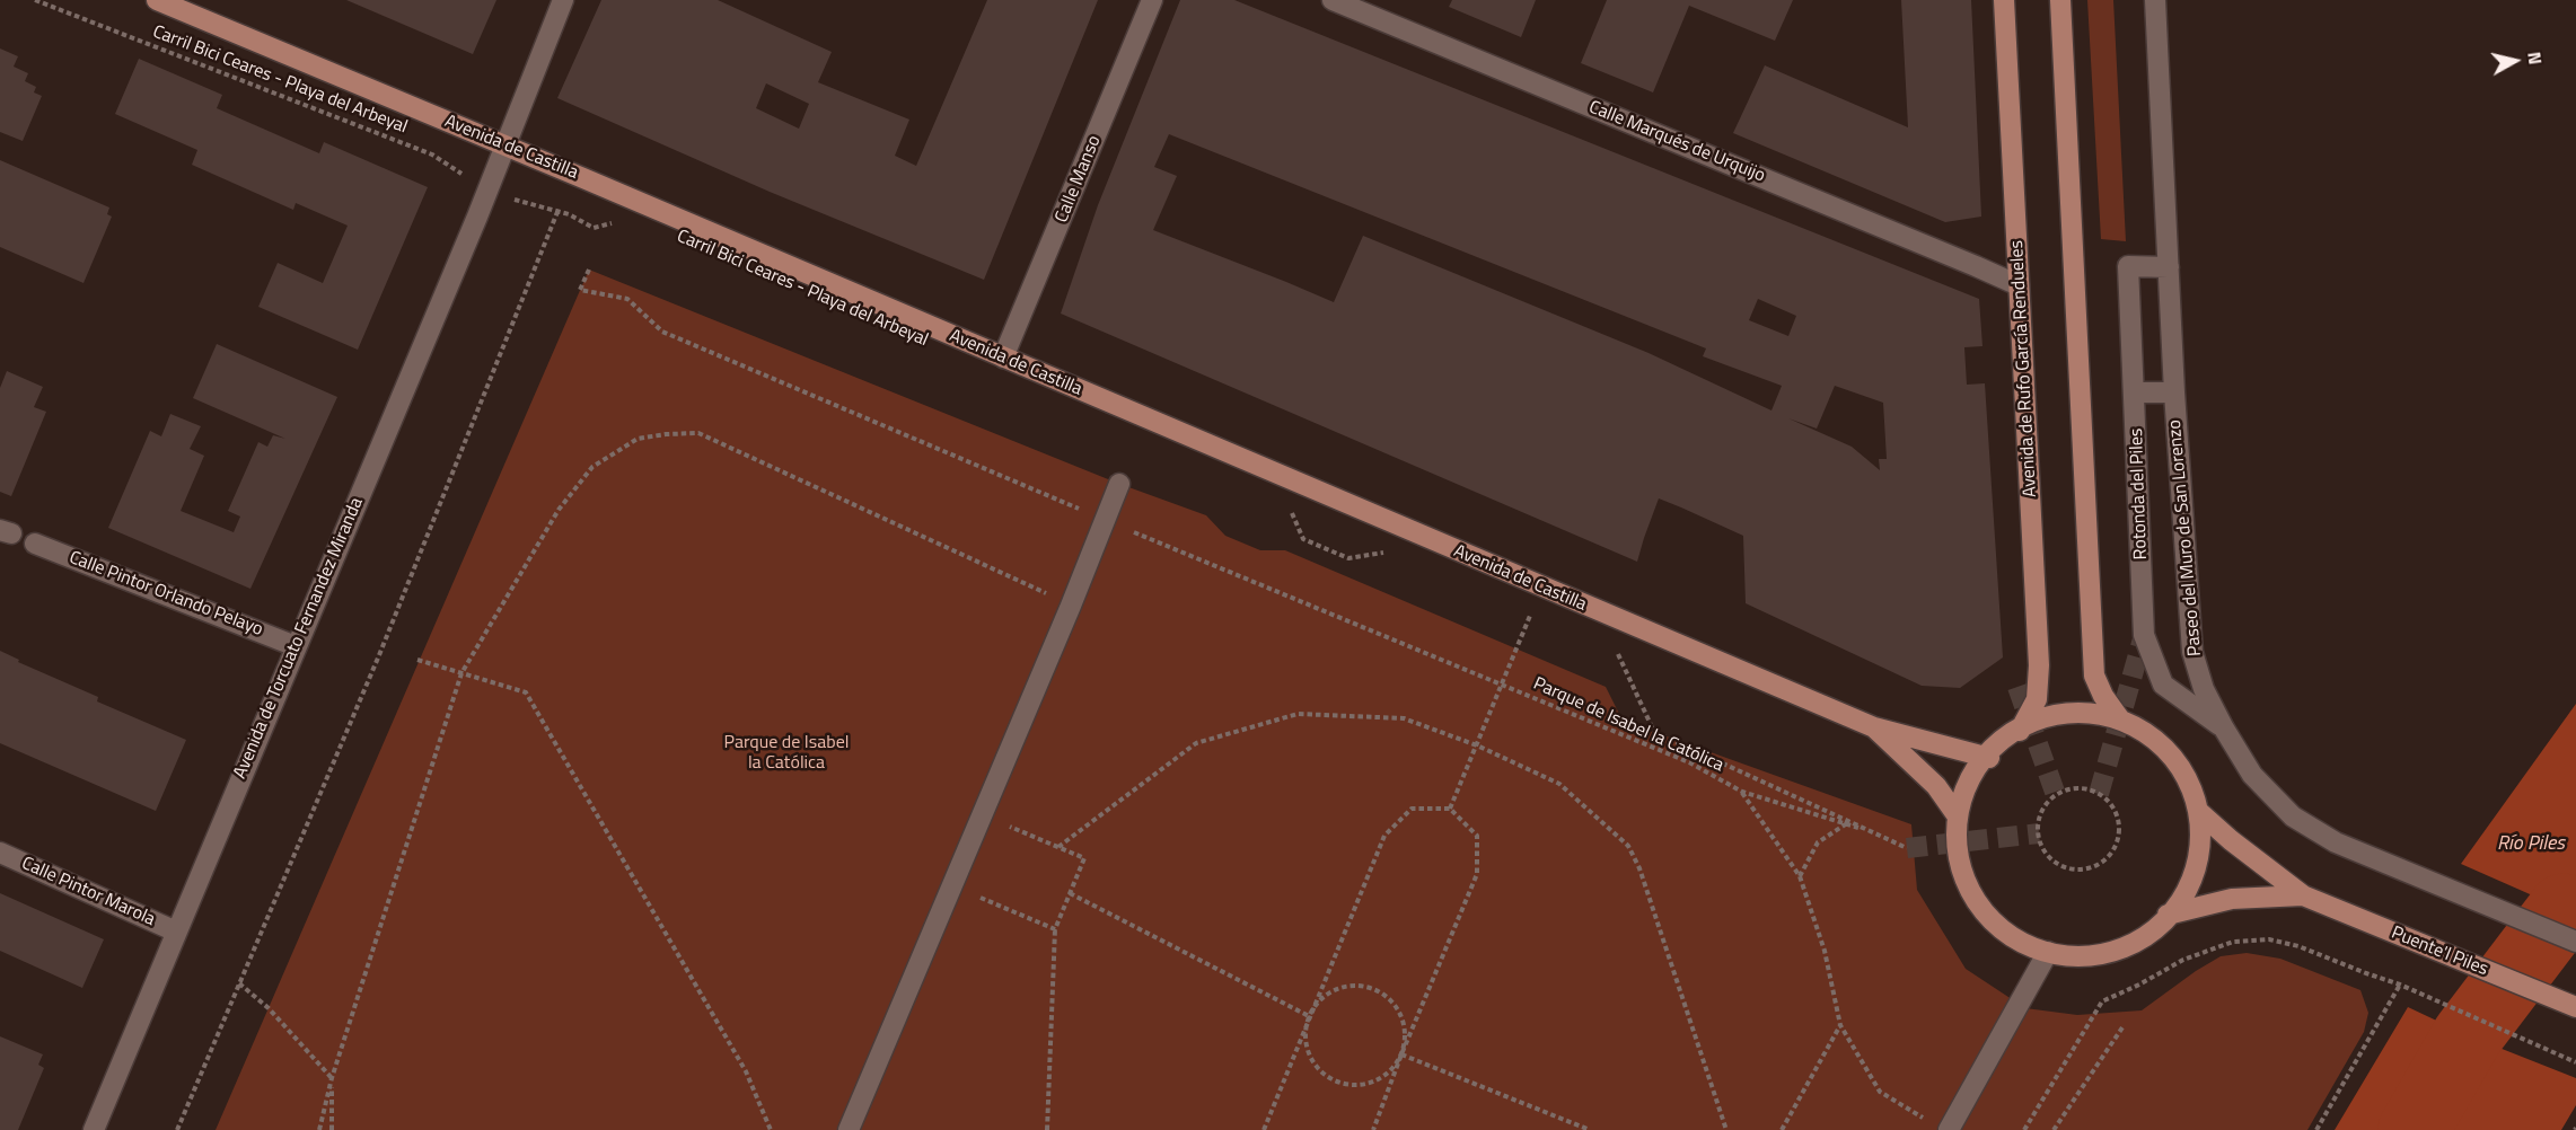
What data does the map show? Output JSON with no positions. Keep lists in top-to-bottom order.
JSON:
{
  "streets": {
    "main road": ["Avenida de Castilla", "Avenida de Rufo García Rendueles", "Puente'l Piles"],
    "street": [
      "Calle Marqués de Urquijo",
      "Calle Manso",
      "Rotonda del Piles",
      "Paseo del Muro de San Lorenzo",
      "Calle Pintor Orlando Pelayo",
      "Avenida de Torcuato Fernandez Miranda",
      "Calle Pintor Marola"
    ],
    "path": ["Carril Bici Ceares - Playa del Arbeyal", "Parque de Isabel la Católica"]
  },
  "crossings": [
    ["Carril Bici Ceares - Playa del Arbeyal", "Avenida de Torcuato Fernandez Miranda"],
    ["Calle Marqués de Urquijo", "Avenida de Rufo García Rendueles"],
    ["Avenida de Castilla", "Calle Manso"],
    ["Avenida de Castilla", "Avenida de Torcuato Fernandez Miranda"],
    ["Rotonda del Piles", "Paseo del Muro de San Lorenzo"],
    ["Calle Pintor Orlando Pelayo", "Avenida de Torcuato Fernandez Miranda"],
    ["Avenida de Torcuato Fernandez Miranda", "Calle Pintor Marola"]
  ],
  "water": ["Río Piles"],
  "parks": ["Parque de Isabel la Católica"],
  "north": "right"
}
